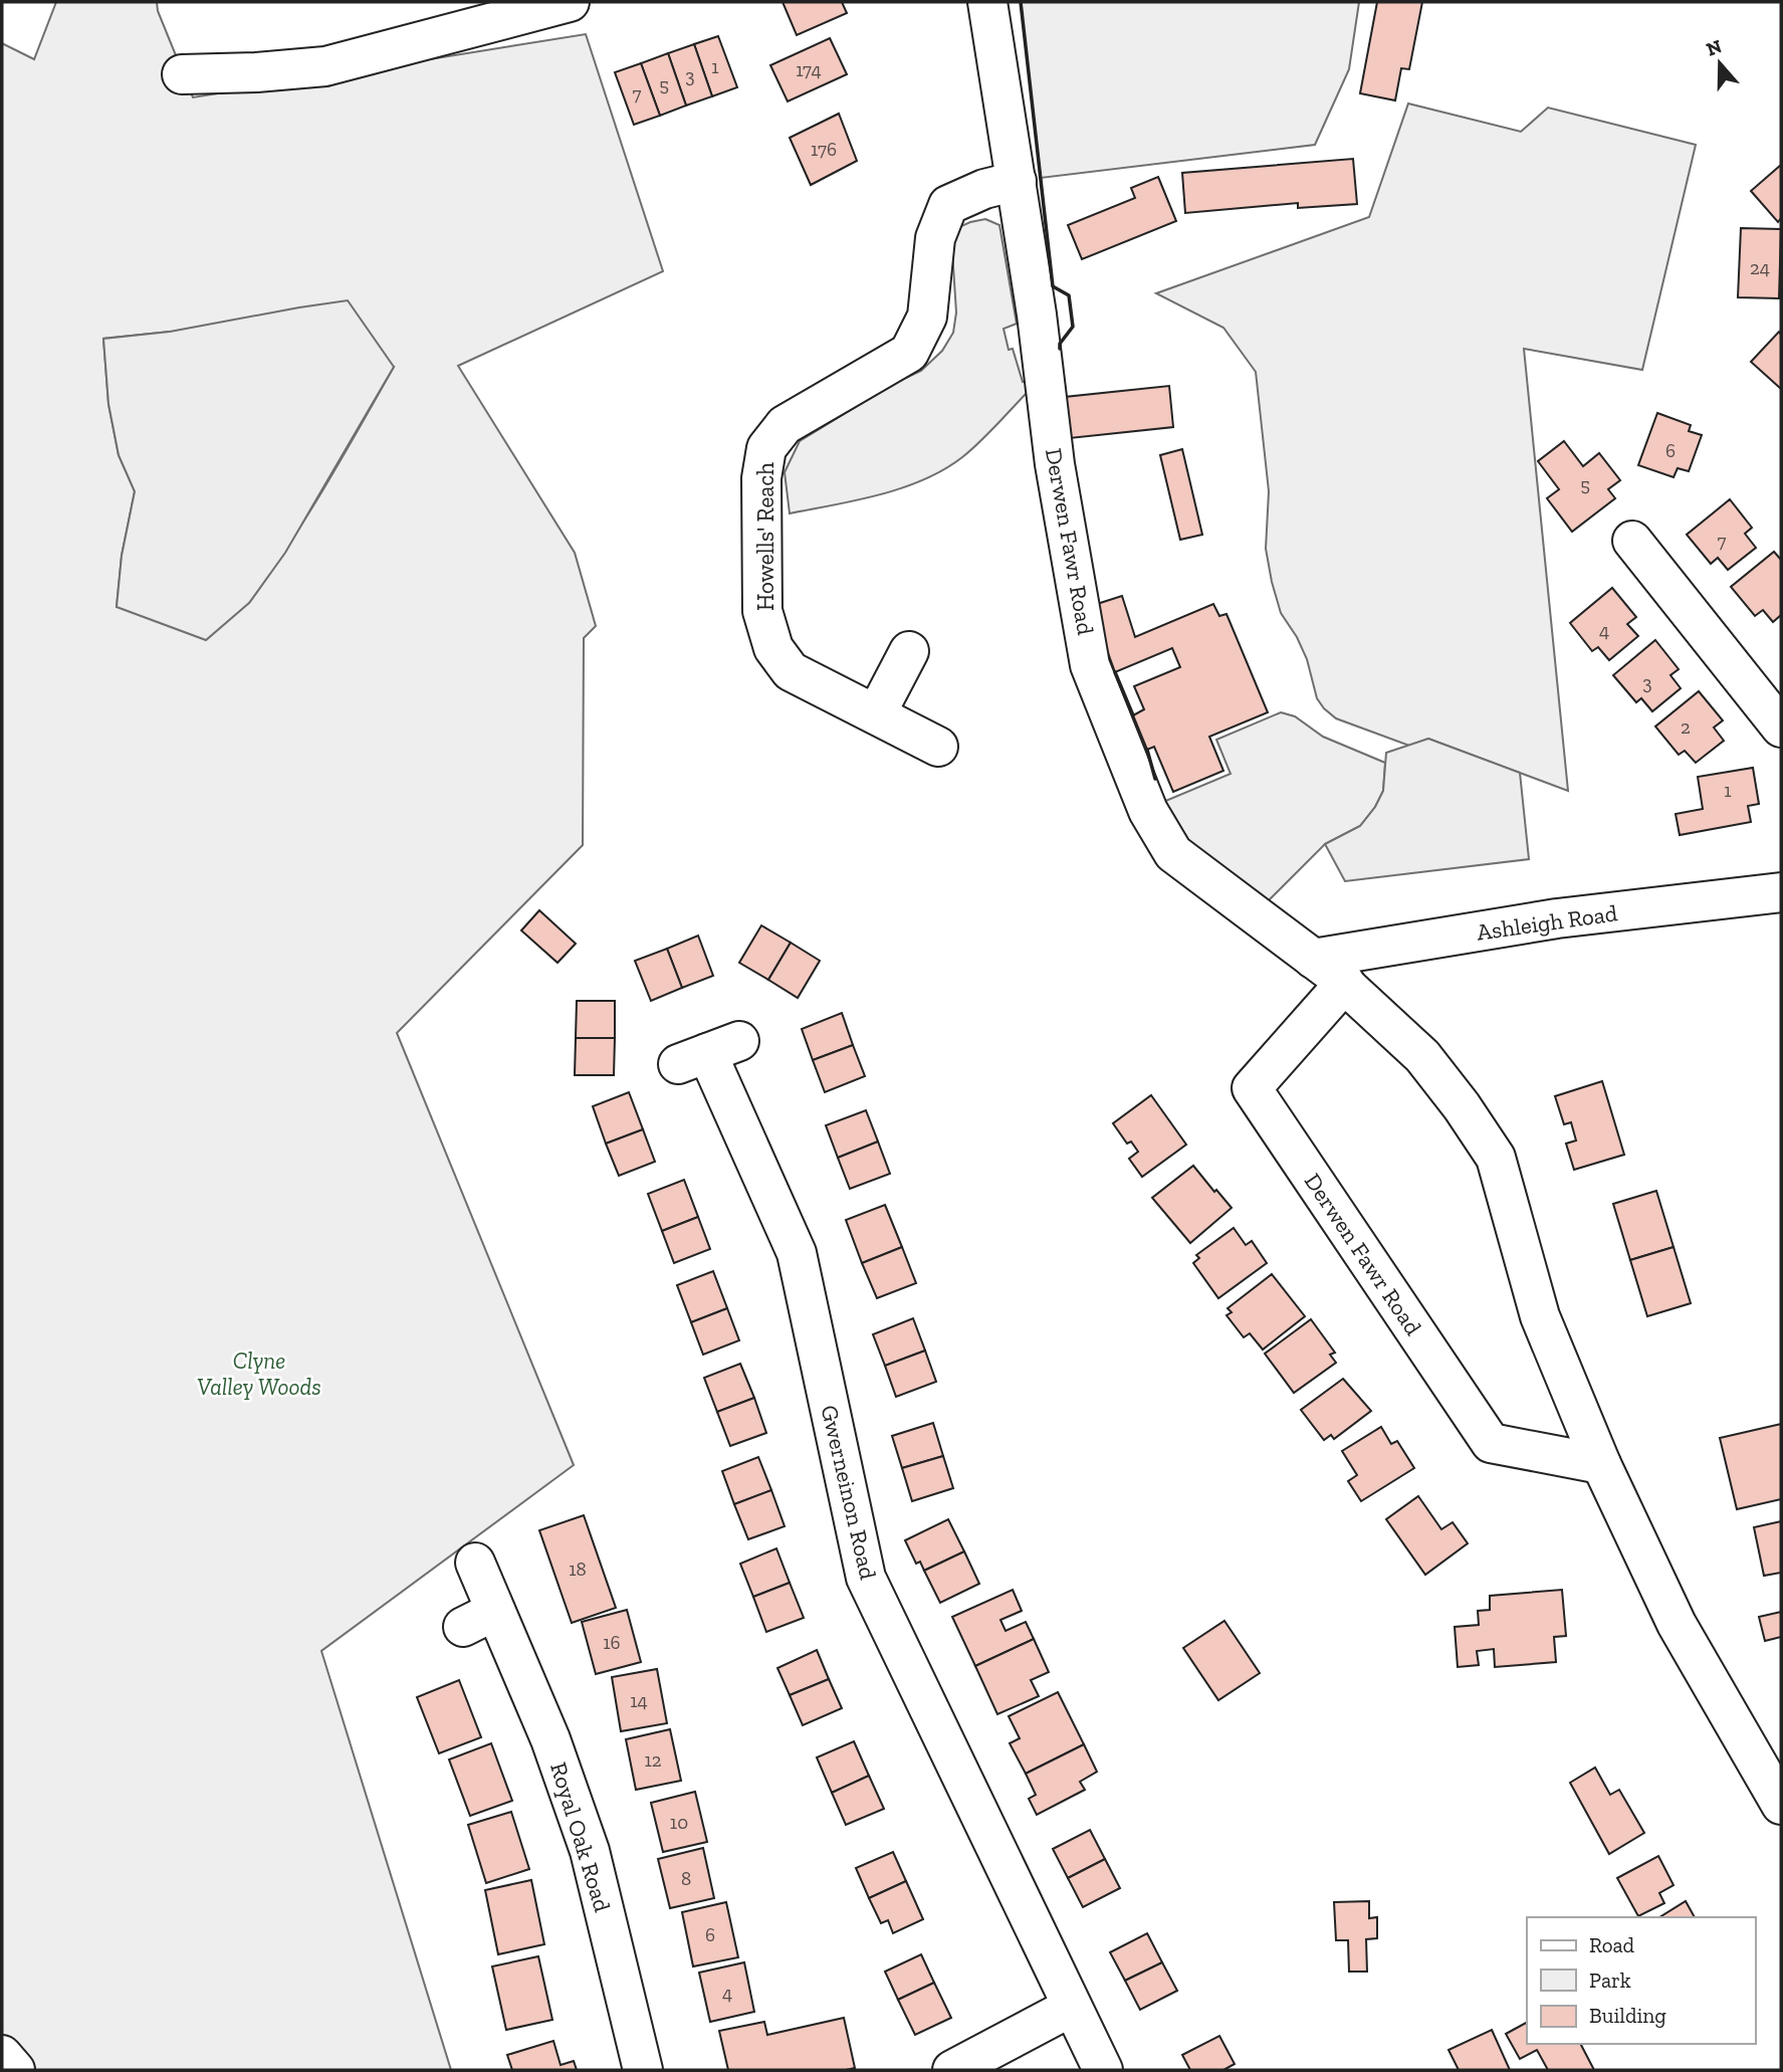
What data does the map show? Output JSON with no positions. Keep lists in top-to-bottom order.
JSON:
{
  "streets": {
    "street": [
      "Howells' Reach",
      "Derwen Fawr Road",
      "Ashleigh Road",
      "Gwerneinon Road",
      "Royal Oak Road"
    ]
  },
  "crossings": [
    ["Howells' Reach", "Derwen Fawr Road"],
    ["Derwen Fawr Road", "Ashleigh Road"]
  ],
  "parks": ["Clyne Valley Woods"],
  "house_numbers": [
    "1",
    "174",
    "3",
    "5",
    "7",
    "176",
    "24",
    "6",
    "5",
    "7",
    "4",
    "3",
    "2",
    "1",
    "18",
    "16",
    "14",
    "12",
    "10",
    "8",
    "6",
    "4"
  ],
  "legend": ["Road", "Park", "Building"],
  "north": "top"
}
